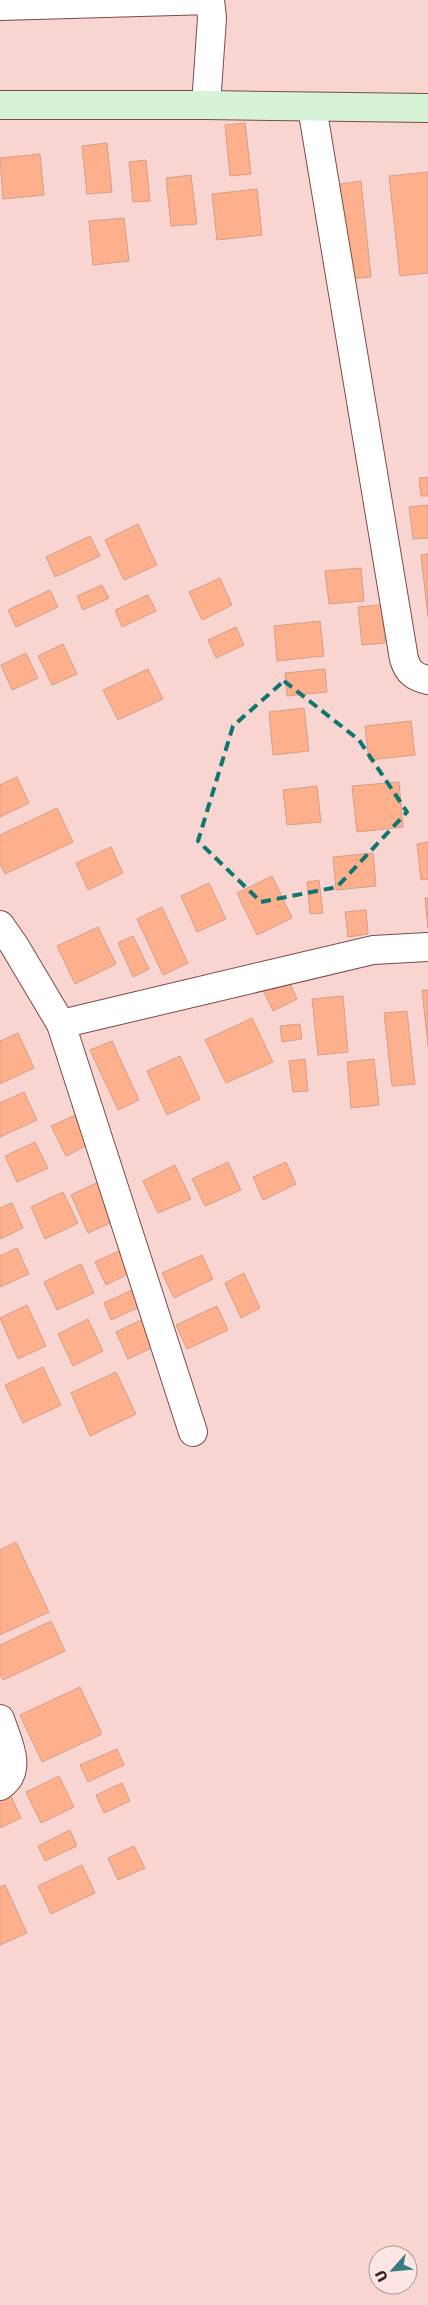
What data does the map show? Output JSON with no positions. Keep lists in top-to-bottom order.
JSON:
{
  "north": "bottom left"
}
